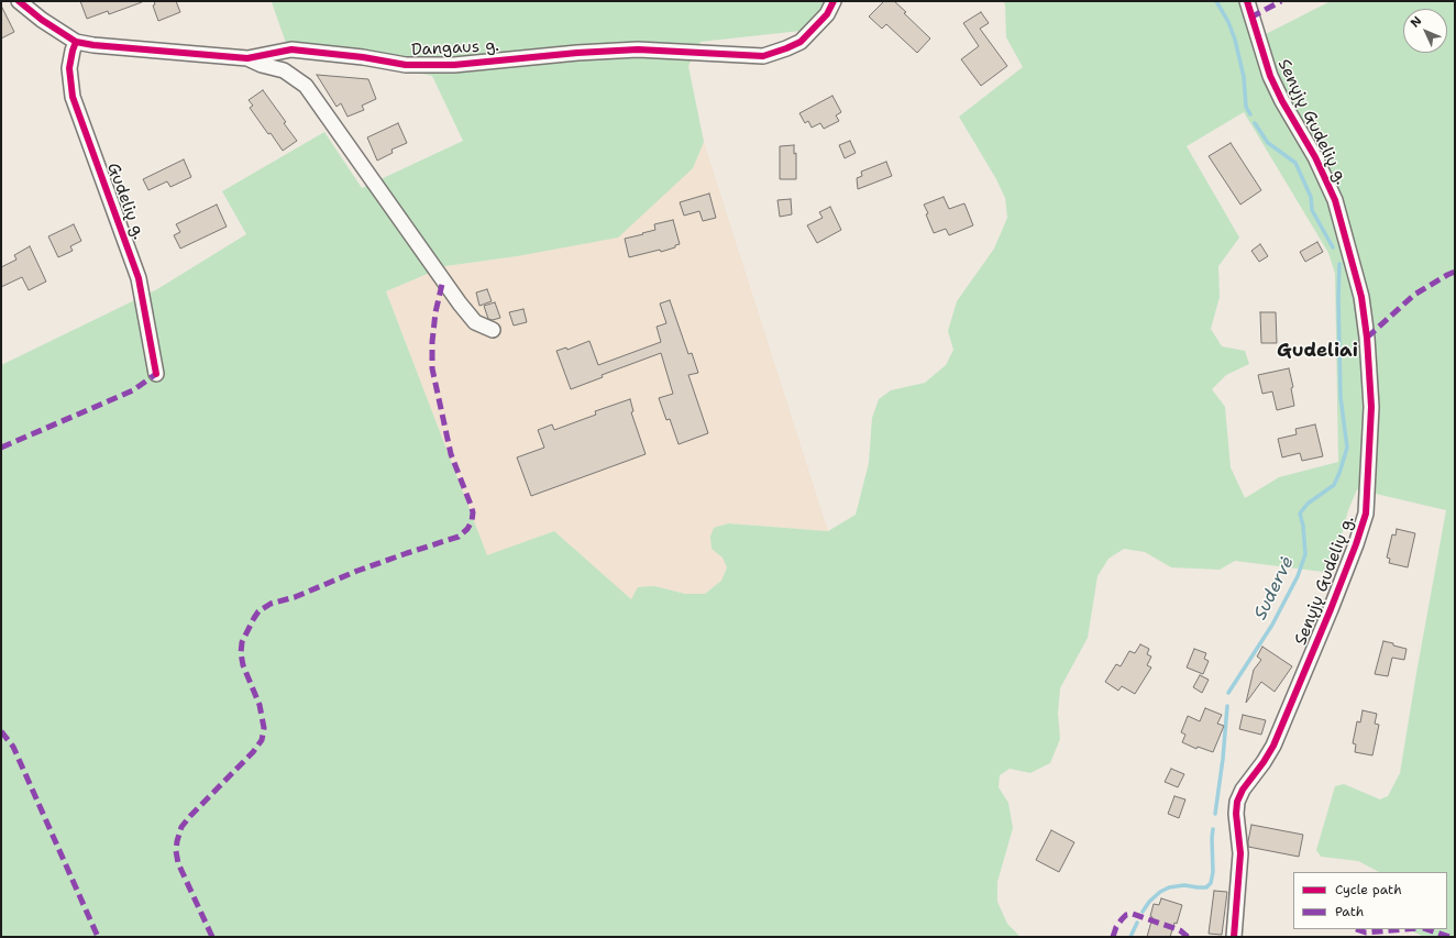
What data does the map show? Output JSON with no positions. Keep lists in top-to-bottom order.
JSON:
{
  "streets": {
    "street": ["Dangaus g.", "Senųjų Gudelių g.", "Gudelių g."]
  },
  "crossings": [
    ["Dangaus g.", "Gudelių g."]
  ],
  "districts": ["Gudeliai"],
  "water": ["Sudervė"],
  "legend": ["Cycle path", "Path"],
  "north": "top left"
}
